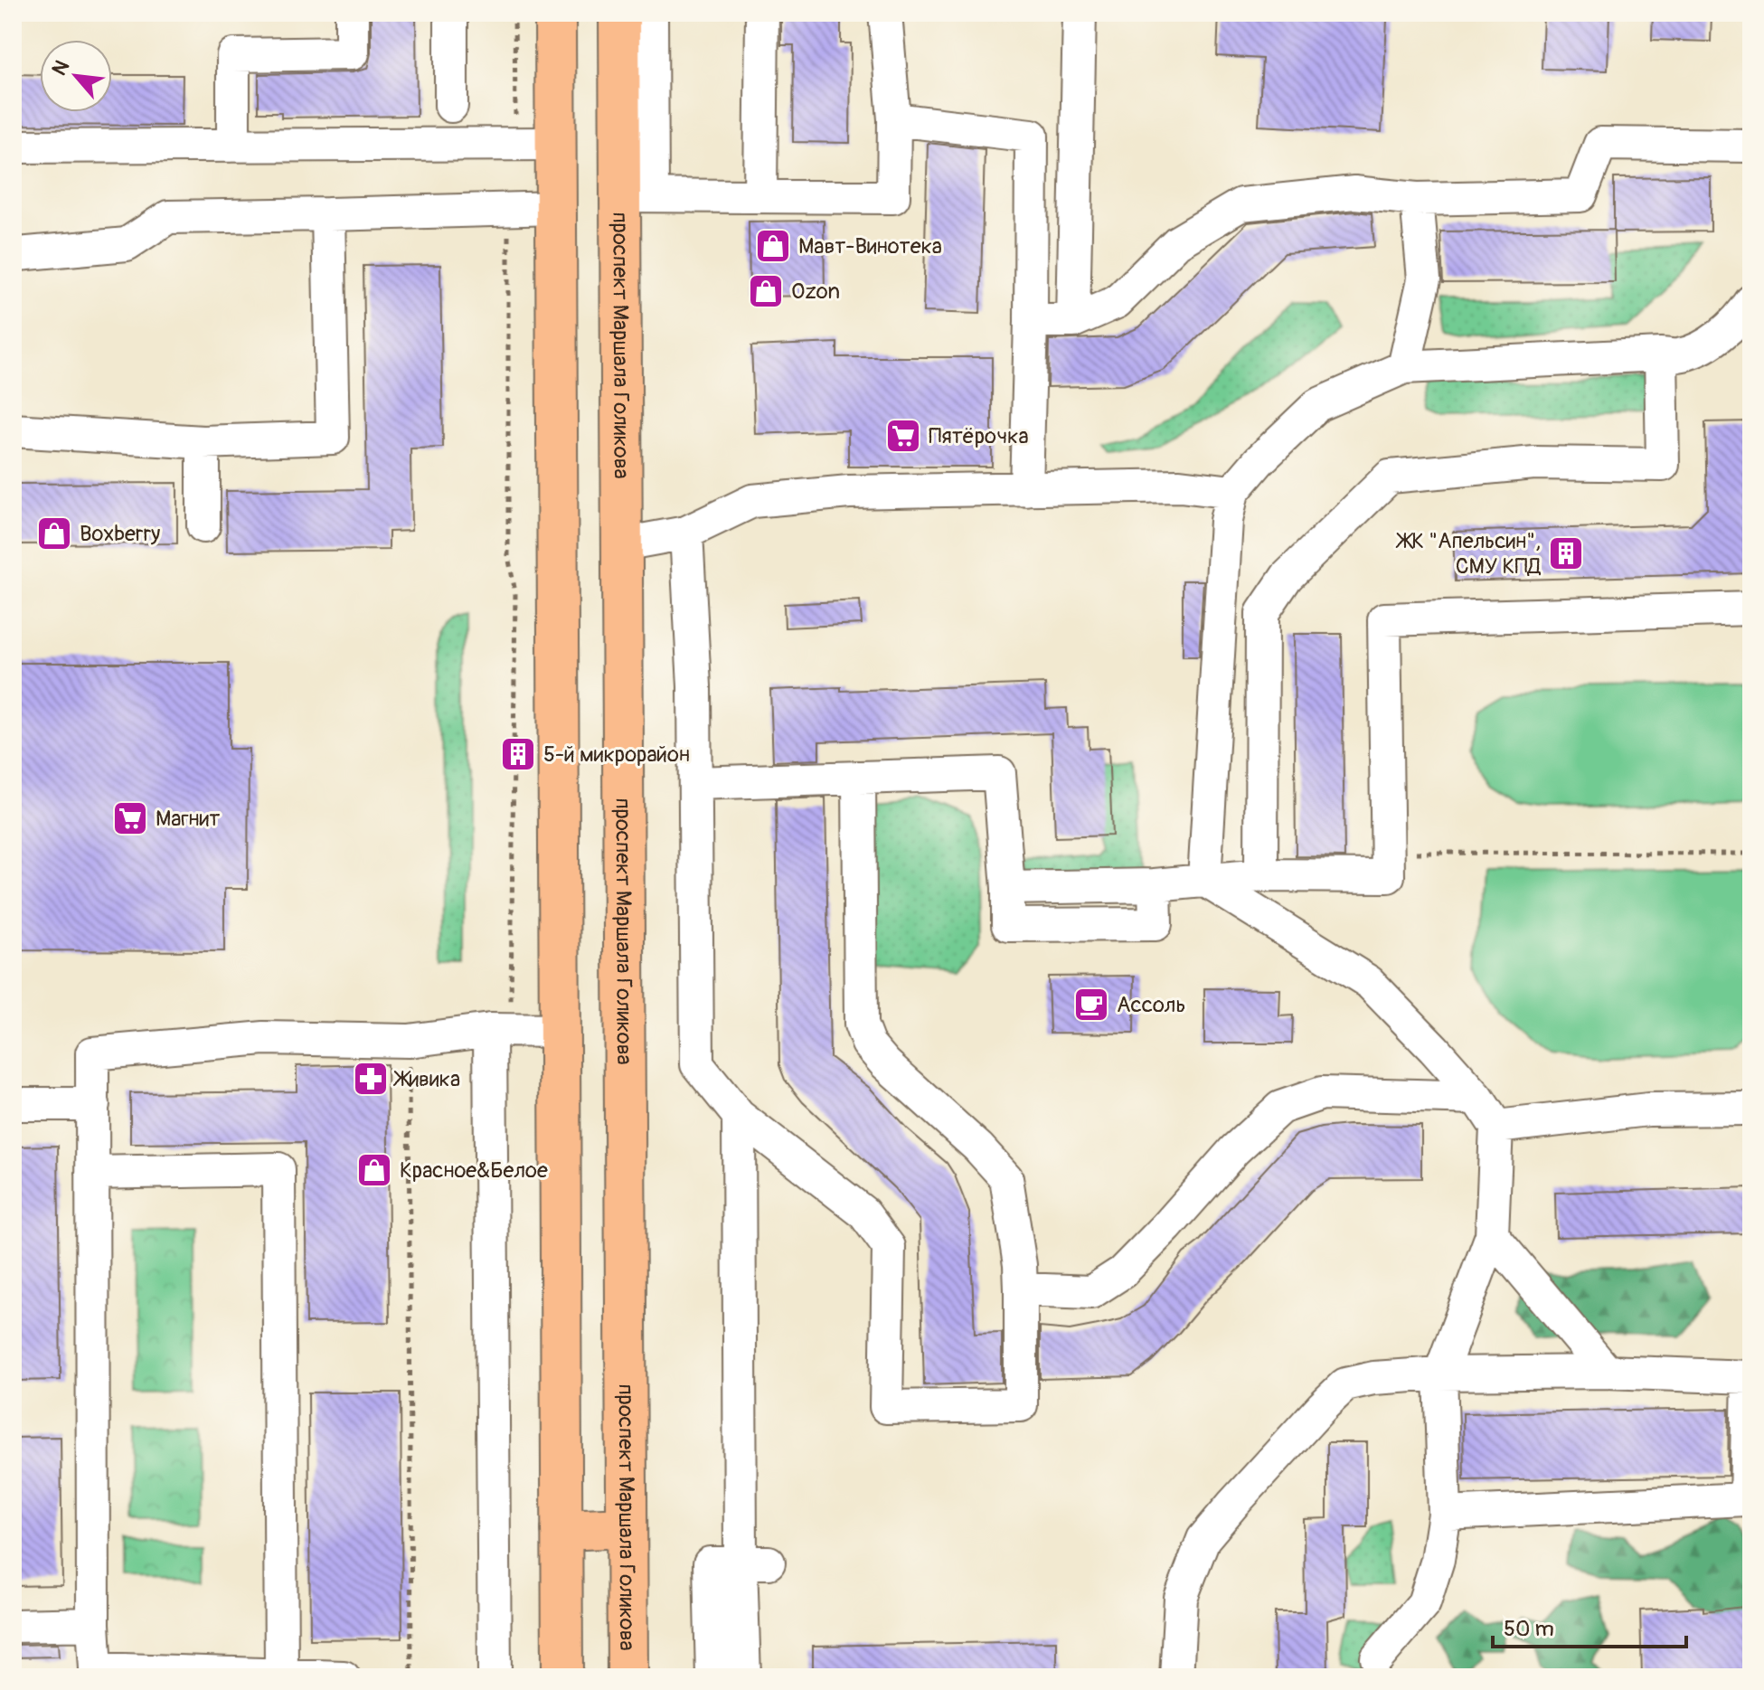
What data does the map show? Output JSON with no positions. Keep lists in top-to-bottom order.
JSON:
{
  "streets": {
    "main road": ["проспект Маршала Голикова"]
  },
  "places": {
    "shop": [
      "Мавт-Винотека",
      "Ozon",
      "Boxberry",
      "Красное&Белое"
    ],
    "supermarket": ["Пятёрочка", "Магнит"],
    "building": ["ЖК \"Апельсин\", СМУ КПД", "5-й микрорайон"],
    "cafe": ["Ассоль"],
    "pharmacy": ["Живика"]
  },
  "scale_bar": "50 m",
  "north": "top left"
}
